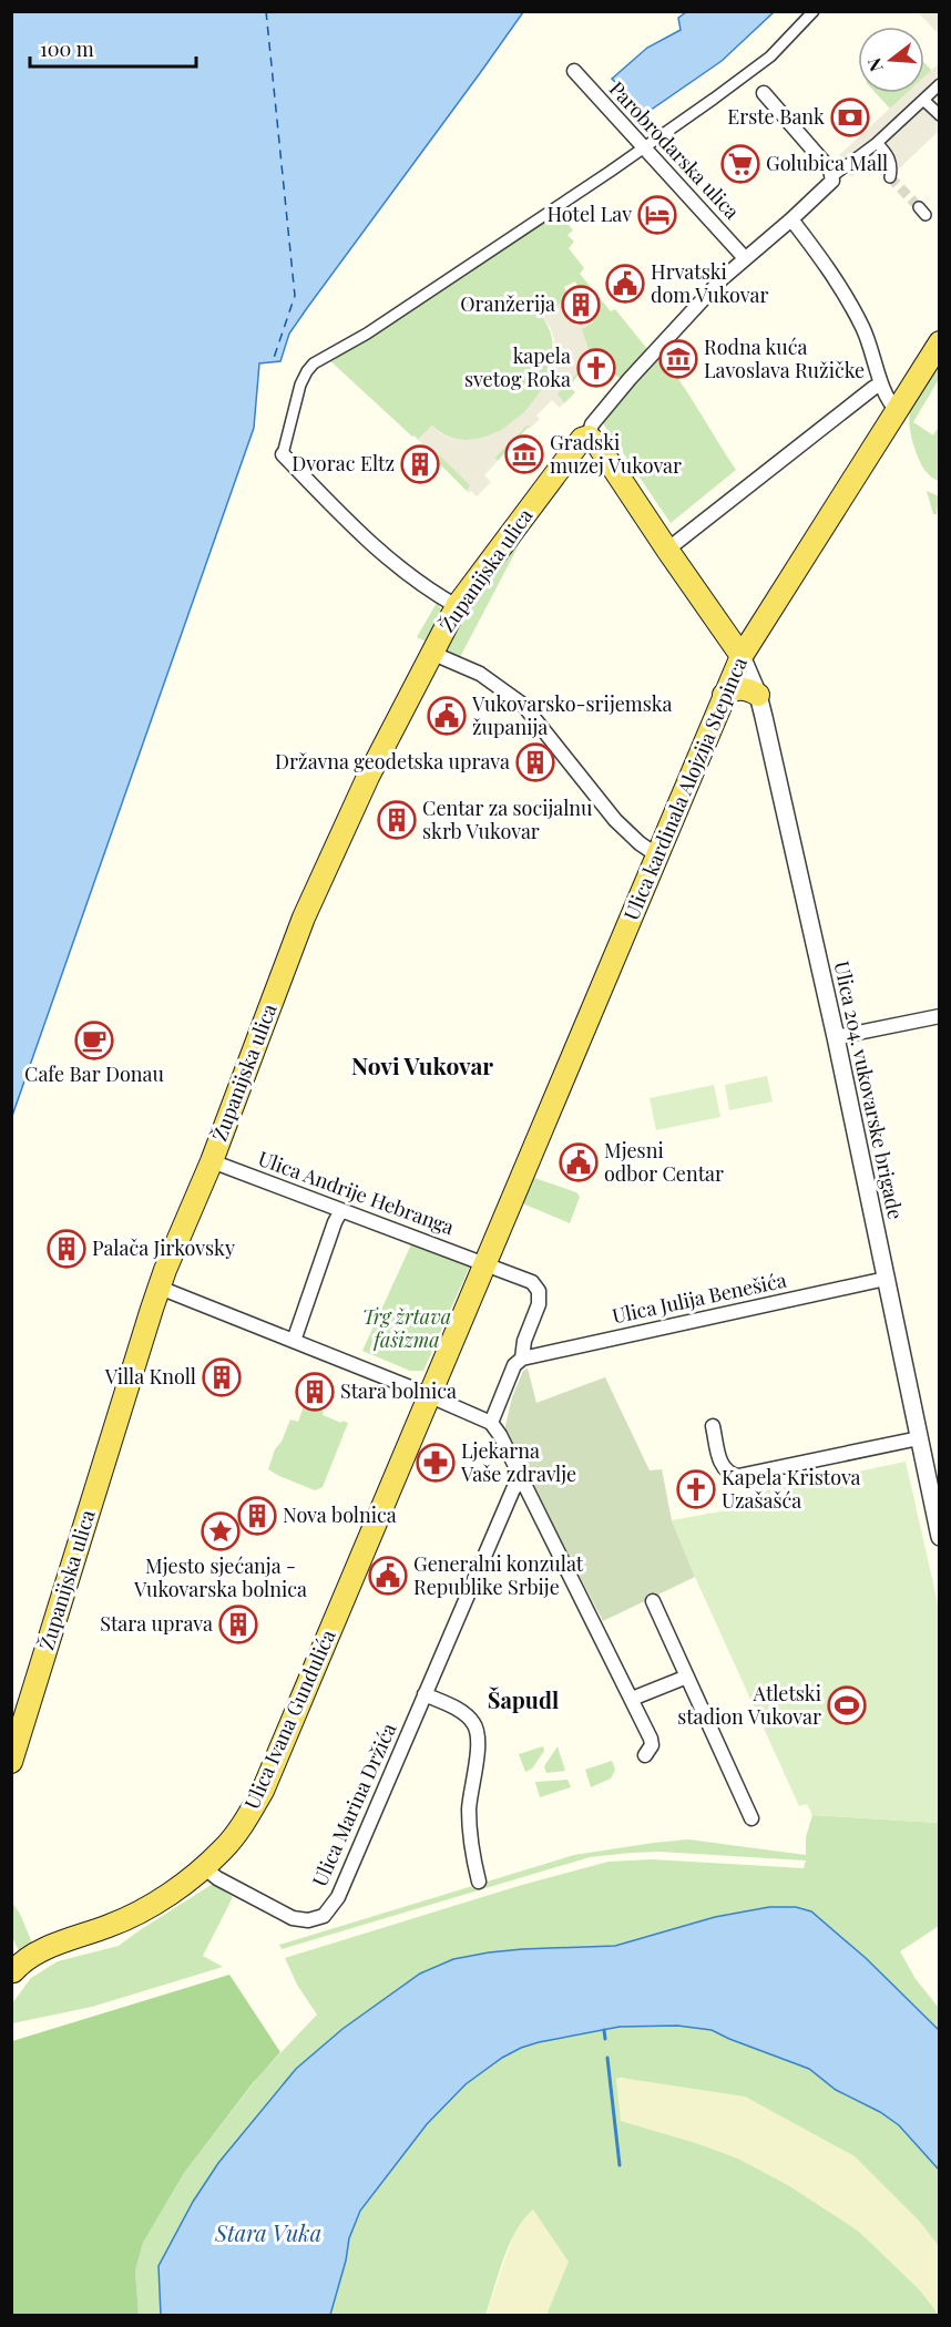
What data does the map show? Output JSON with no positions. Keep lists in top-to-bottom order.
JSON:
{
  "streets": {
    "main road": ["Županijska ulica", "Ulica kardinala Alojzija Stepinca", "Ulica Ivana Gundulića"],
    "street": [
      "Parobrodarska ulica",
      "Ulica 204. vukovarske brigade",
      "Ulica Andrije Hebranga",
      "Ulica Julija Benešića",
      "Ulica Marina Držića"
    ]
  },
  "crossings": [
    ["Županijska ulica", "Ulica Andrije Hebranga"],
    ["Ulica kardinala Alojzija Stepinca", "Ulica 204. vukovarske brigade"],
    ["Ulica kardinala Alojzija Stepinca", "Ulica Andrije Hebranga"],
    ["Ulica 204. vukovarske brigade", "Ulica Julija Benešića"],
    ["Ulica Ivana Gundulića", "Ulica Marina Držića"]
  ],
  "districts": ["Novi Vukovar", "Šapudl"],
  "water": ["Stara Vuka"],
  "parks": ["Trg žrtava fašizma"],
  "places": {
    "bank": ["Erste Bank"],
    "supermarket": ["Golubica Mall"],
    "hotel": ["Hotel Lav"],
    "public building": [
      "Hrvatski dom Vukovar",
      "Vukovarsko-srijemska županija",
      "Mjesni odbor Centar",
      "Generalni konzulat Republike Srbije"
    ],
    "building": [
      "Oranžerija",
      "Dvorac Eltz",
      "Državna geodetska uprava",
      "Centar za socijalnu skrb Vukovar",
      "Palača Jirkovsky",
      "Villa Knoll",
      "Stara bolnica",
      "Nova bolnica",
      "Stara uprava"
    ],
    "museum": ["Rodna kuća Lavoslava Ružičke", "Gradski muzej Vukovar"],
    "church": ["kapela svetog Roka", "Kapela Kristova Uzašašća"],
    "cafe": ["Cafe Bar Donau"],
    "pharmacy": ["Ljekarna Vaše zdravlje"],
    "place": ["Mjesto sjećanja - Vukovarska bolnica"],
    "sports": ["Atletski stadion Vukovar"]
  },
  "scale_bar": "100 m",
  "north": "left"
}
